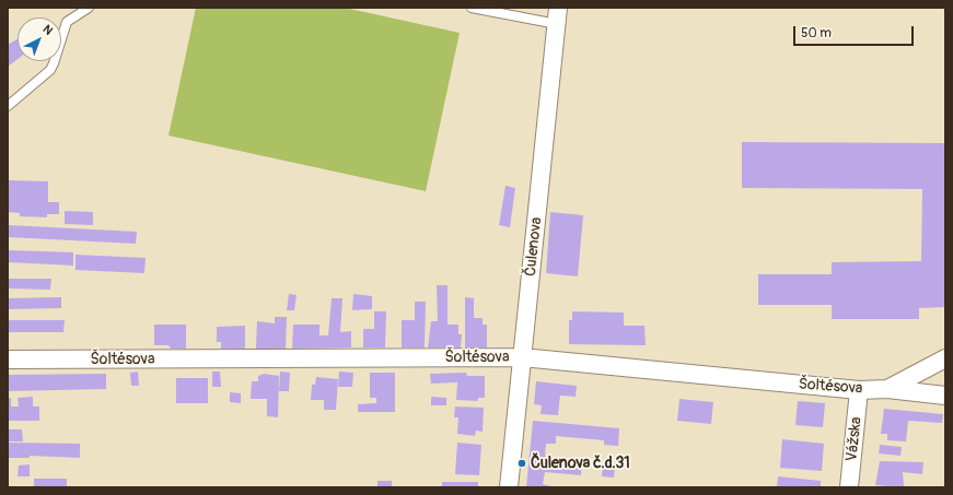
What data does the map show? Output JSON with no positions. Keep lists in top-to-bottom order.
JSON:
{
  "streets": {
    "street": ["Čulenova", "Šoltésova", "Vážska"]
  },
  "crossings": [
    ["Čulenova", "Šoltésova"],
    ["Šoltésova", "Vážska"]
  ],
  "places": ["Čulenova č.d.31"],
  "scale_bar": "50 m",
  "north": "top right"
}
